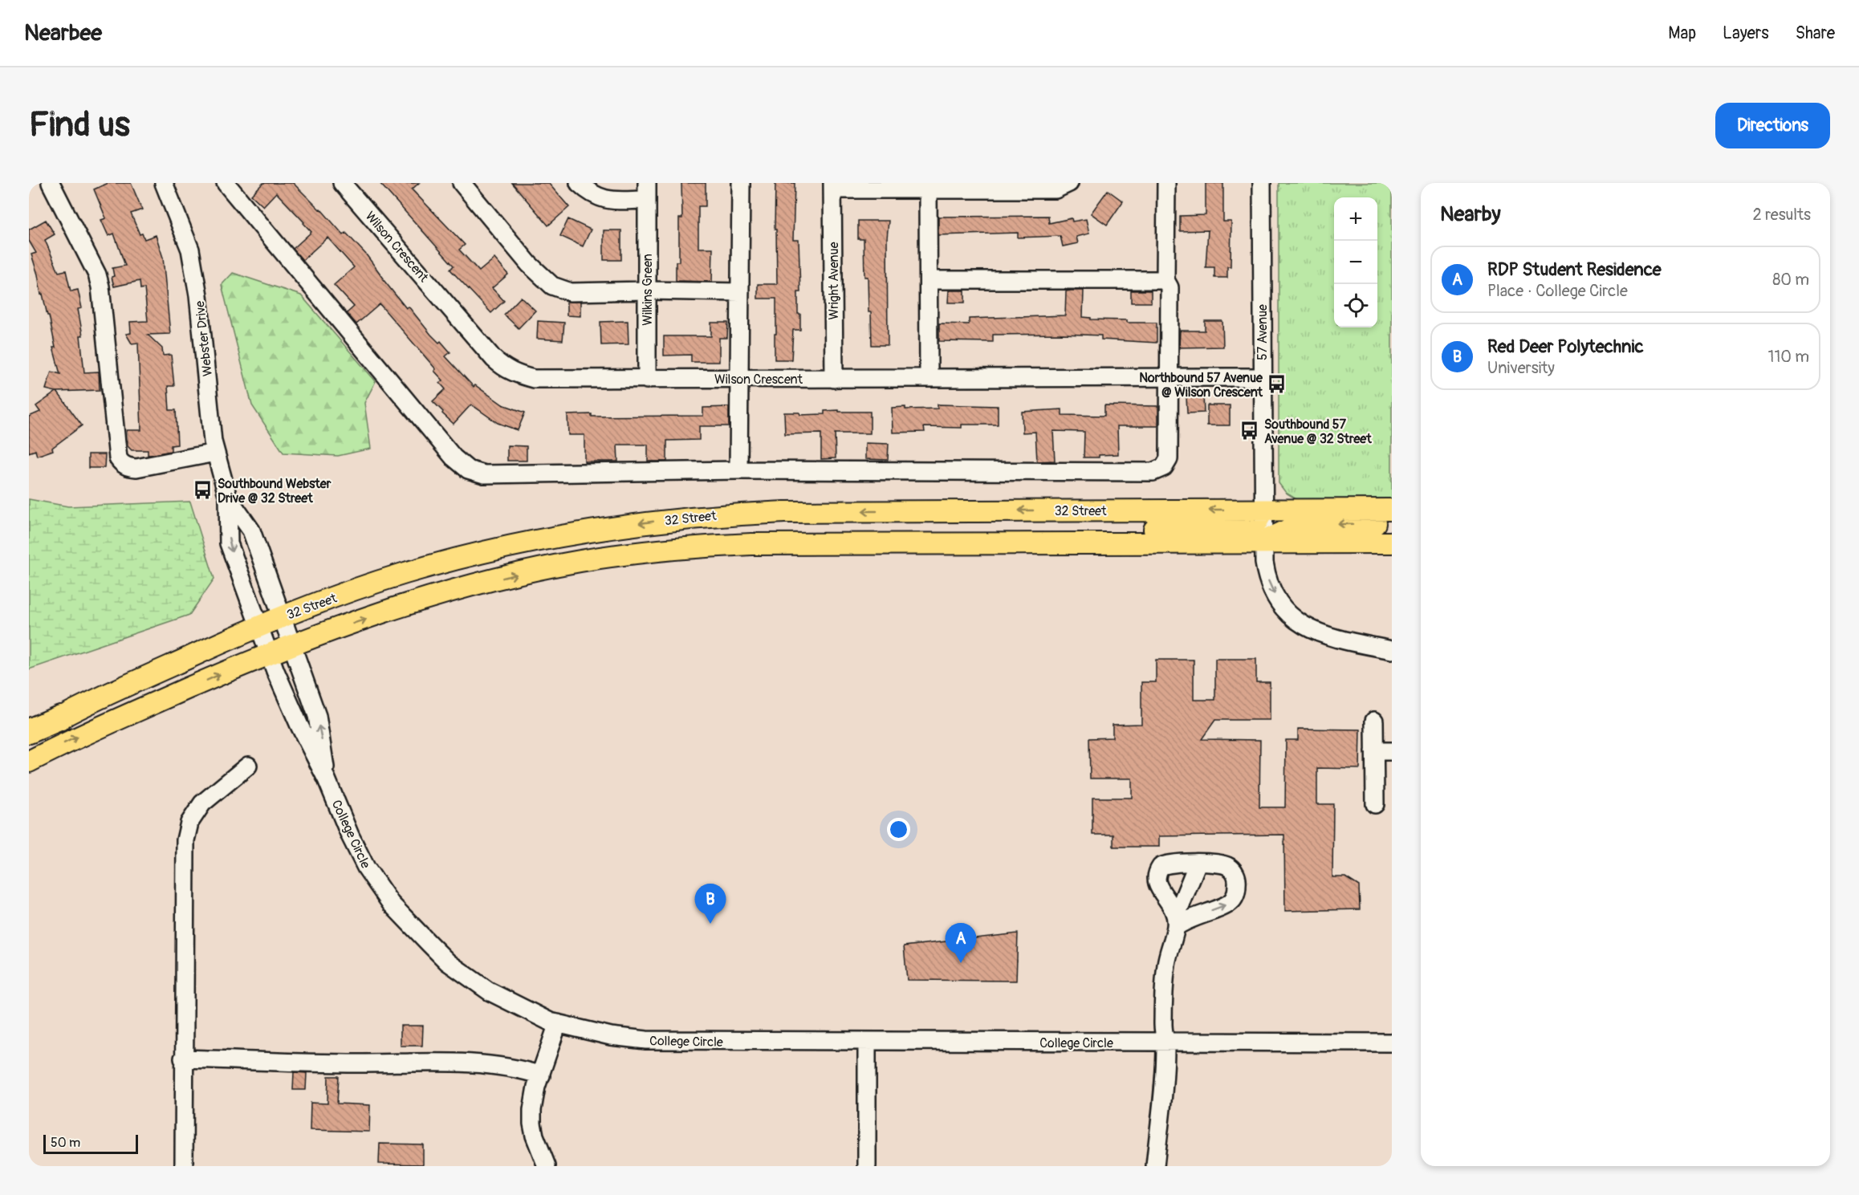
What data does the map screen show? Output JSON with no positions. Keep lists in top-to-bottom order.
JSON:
{
  "streets": {
    "main road": ["32 Street"],
    "street": [
      "Wilson Crescent",
      "Wright Avenue",
      "Wilkins Green",
      "57 Avenue",
      "Webster Drive",
      "College Circle"
    ]
  },
  "crossings": [
    ["Wilson Crescent", "Wright Avenue"],
    ["Wilson Crescent", "Wilkins Green"],
    ["Wilson Crescent", "57 Avenue"],
    ["57 Avenue", "32 Street"],
    ["Webster Drive", "32 Street"],
    ["Webster Drive", "College Circle"]
  ],
  "places": {
    "bus stop": ["Northbound 57 Avenue @ Wilson Crescent", "Southbound 57 Avenue @ 32 Street", "Southbound Webster Drive @ 32 Street"]
  },
  "scale_bar": "50 m",
  "page": {
    "header": "Nearbee",
    "nav": ["Map", "Layers", "Share"],
    "buttons": "Directions",
    "title": "Find us",
    "heading": ["Nearby", "2 results"],
    "map_buttons": ["+", "−"],
    "list": [
      {
        "mark": "A",
        "name": "RDP Student Residence",
        "note": "Place · College Circle",
        "value": "80 m"
      },
      {
        "mark": "B",
        "name": "Red Deer Polytechnic",
        "note": "University",
        "value": "110 m"
      }
    ],
    "pins": ["B", "A"],
    "scale": "50 m"
  }
}
